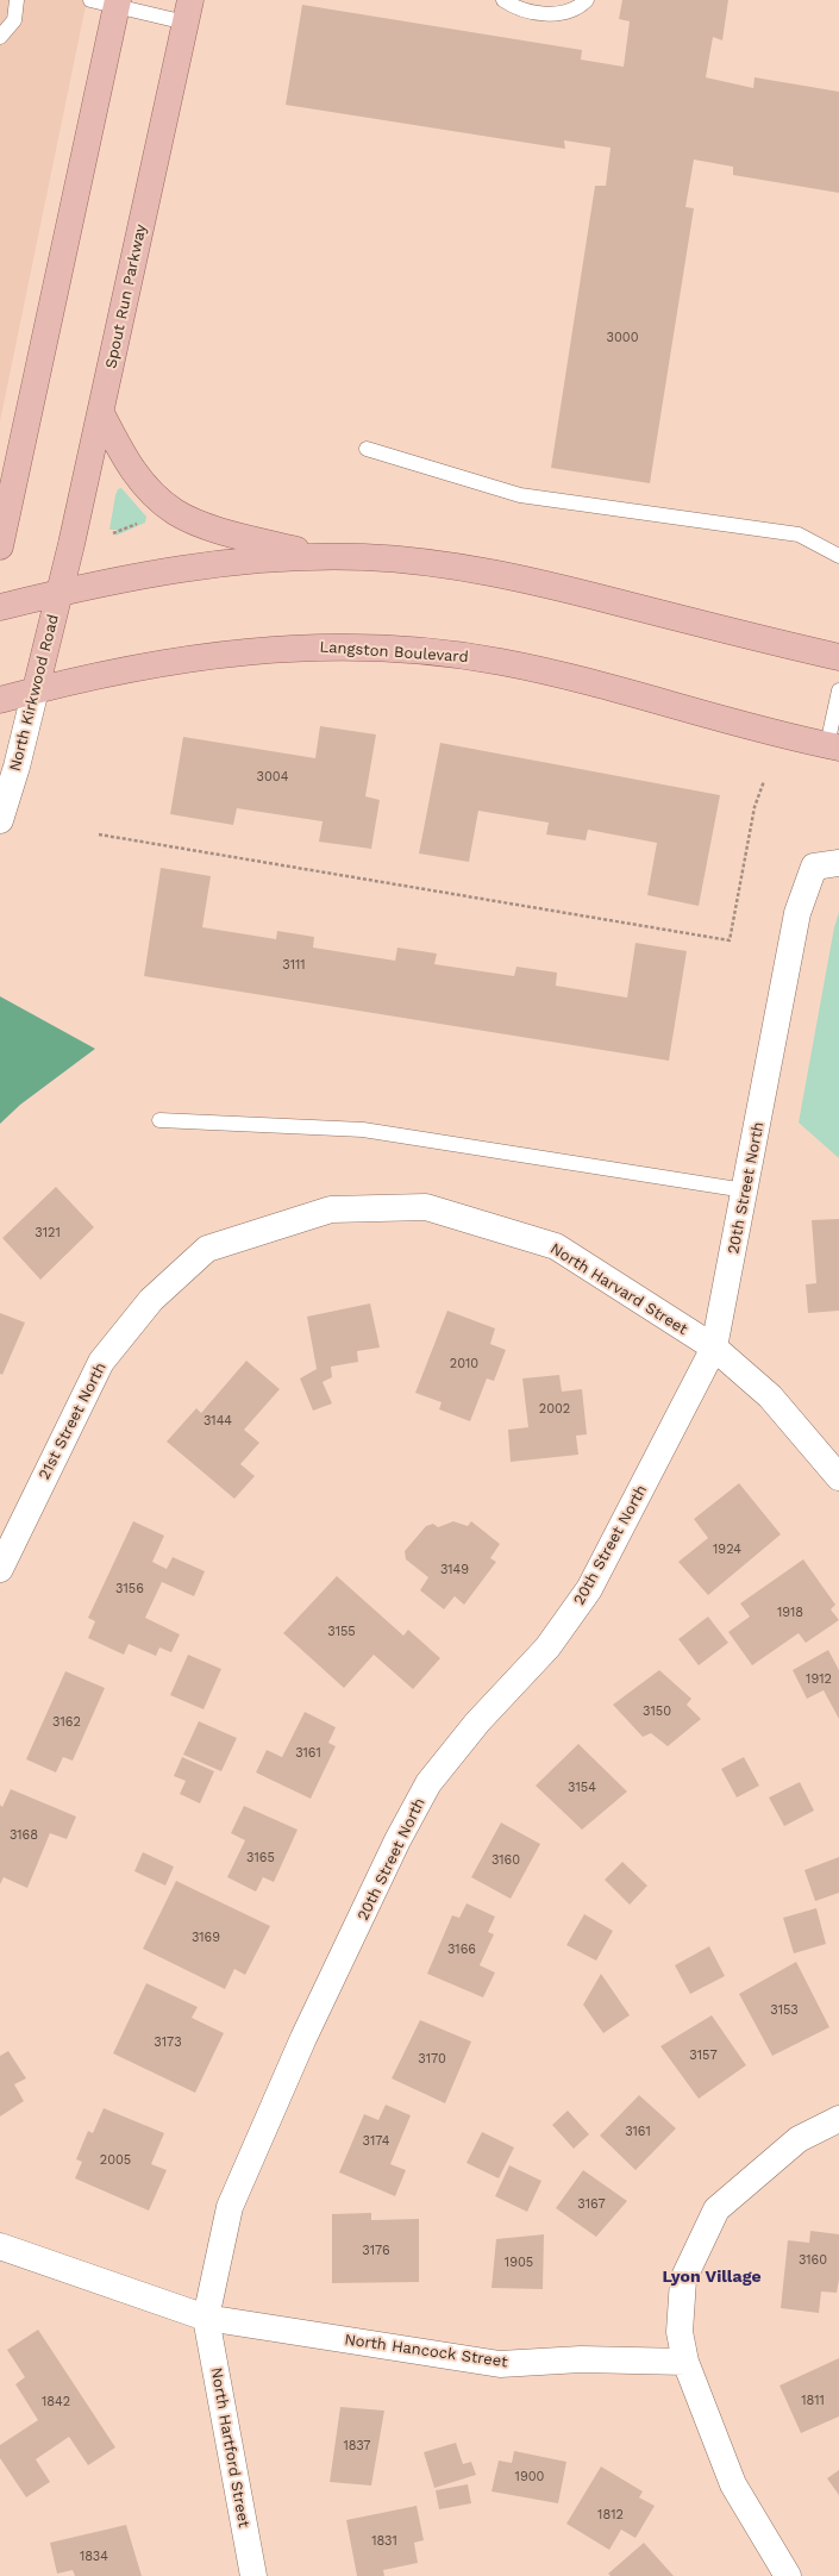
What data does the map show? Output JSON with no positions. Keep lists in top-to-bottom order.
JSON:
{
  "streets": {
    "main road": ["Spout Run Parkway", "Langston Boulevard", "North Kirkwood Road"],
    "street": [
      "20th Street North",
      "North Harvard Street",
      "21st Street North",
      "North Hancock Street",
      "North Hartford Street"
    ]
  },
  "crossings": [
    ["Spout Run Parkway", "North Kirkwood Road"],
    ["Langston Boulevard", "North Kirkwood Road"],
    ["20th Street North", "North Harvard Street"],
    ["20th Street North", "North Hancock Street"],
    ["20th Street North", "North Hartford Street"],
    ["North Harvard Street", "21st Street North"],
    ["North Hancock Street", "North Hartford Street"]
  ],
  "districts": ["Lyon Village"],
  "house_numbers": [
    "3000",
    "3004",
    "3111",
    "3121",
    "2010",
    "2002",
    "3144",
    "1924",
    "3149",
    "3156",
    "1918",
    "3155",
    "1912",
    "3150",
    "3162",
    "3161",
    "3154",
    "3168",
    "3165",
    "3160",
    "3169",
    "3166",
    "3153",
    "3173",
    "3157",
    "3170",
    "3161",
    "3174",
    "2005",
    "3167",
    "3176",
    "3160",
    "1905",
    "1811",
    "1842",
    "1837",
    "1900",
    "1812",
    "1831",
    "1834"
  ]
}
